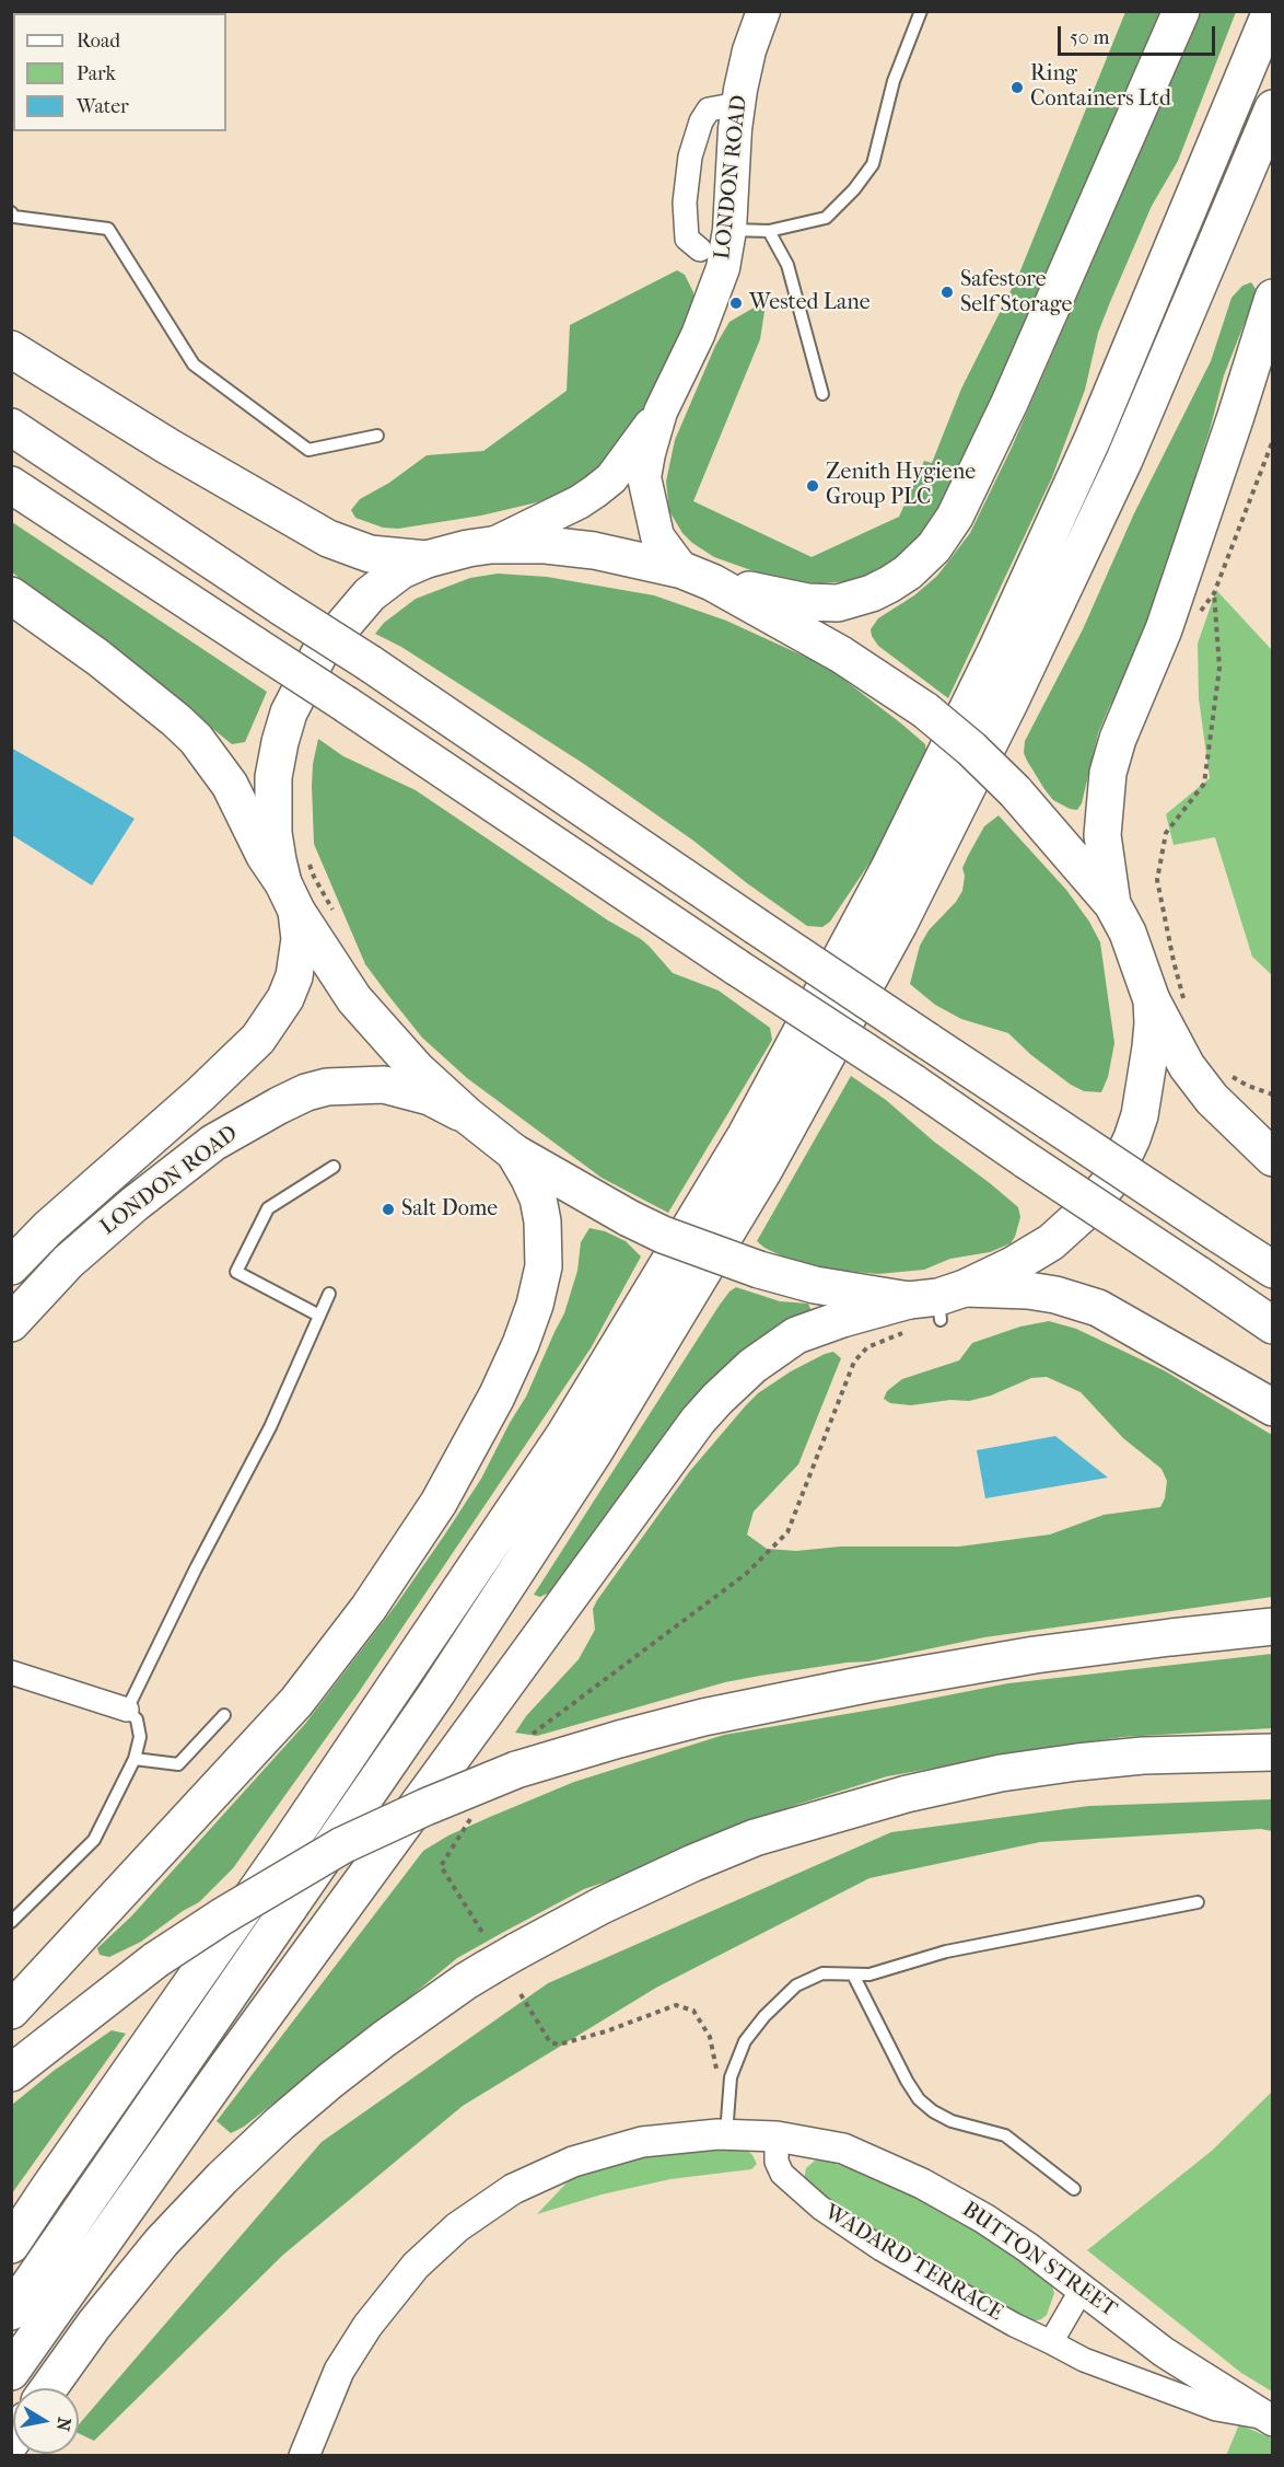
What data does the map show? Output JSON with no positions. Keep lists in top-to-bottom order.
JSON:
{
  "streets": {
    "main road": ["LONDON ROAD"],
    "street": ["BUTTON STREET", "WADARD TERRACE"]
  },
  "crossings": [
    ["BUTTON STREET", "WADARD TERRACE"]
  ],
  "places": [
    "Ring Containers Ltd",
    "Safestore Self Storage",
    "Wested Lane",
    "Zenith Hygiene Group PLC",
    "Salt Dome"
  ],
  "legend": ["Road", "Park", "Water"],
  "scale_bar": "50 m",
  "north": "right"
}
